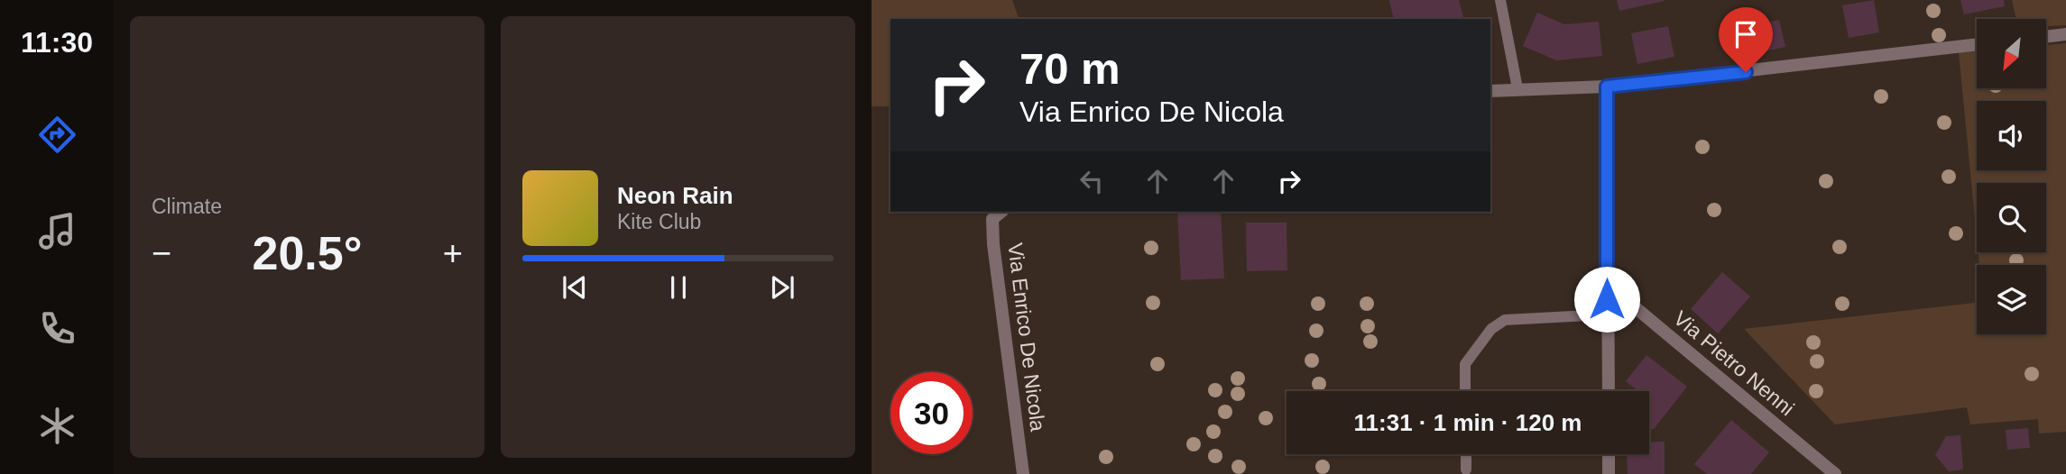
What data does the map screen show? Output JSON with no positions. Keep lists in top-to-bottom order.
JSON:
{
  "streets": {
    "street": ["Via Enrico De Nicola", "Via Pietro Nenni"]
  },
  "north": "bottom left",
  "page": {
    "tabs": "11:30",
    "tile": "Climate",
    "turn": ["70 m", "Via Enrico De Nicola"],
    "song": ["Neon Rain", "Kite Club"],
    "heat": ["−", "20.5°", "+"],
    "limit": "30",
    "trip": "11:31 · 1 min · 120 m"
  }
}
